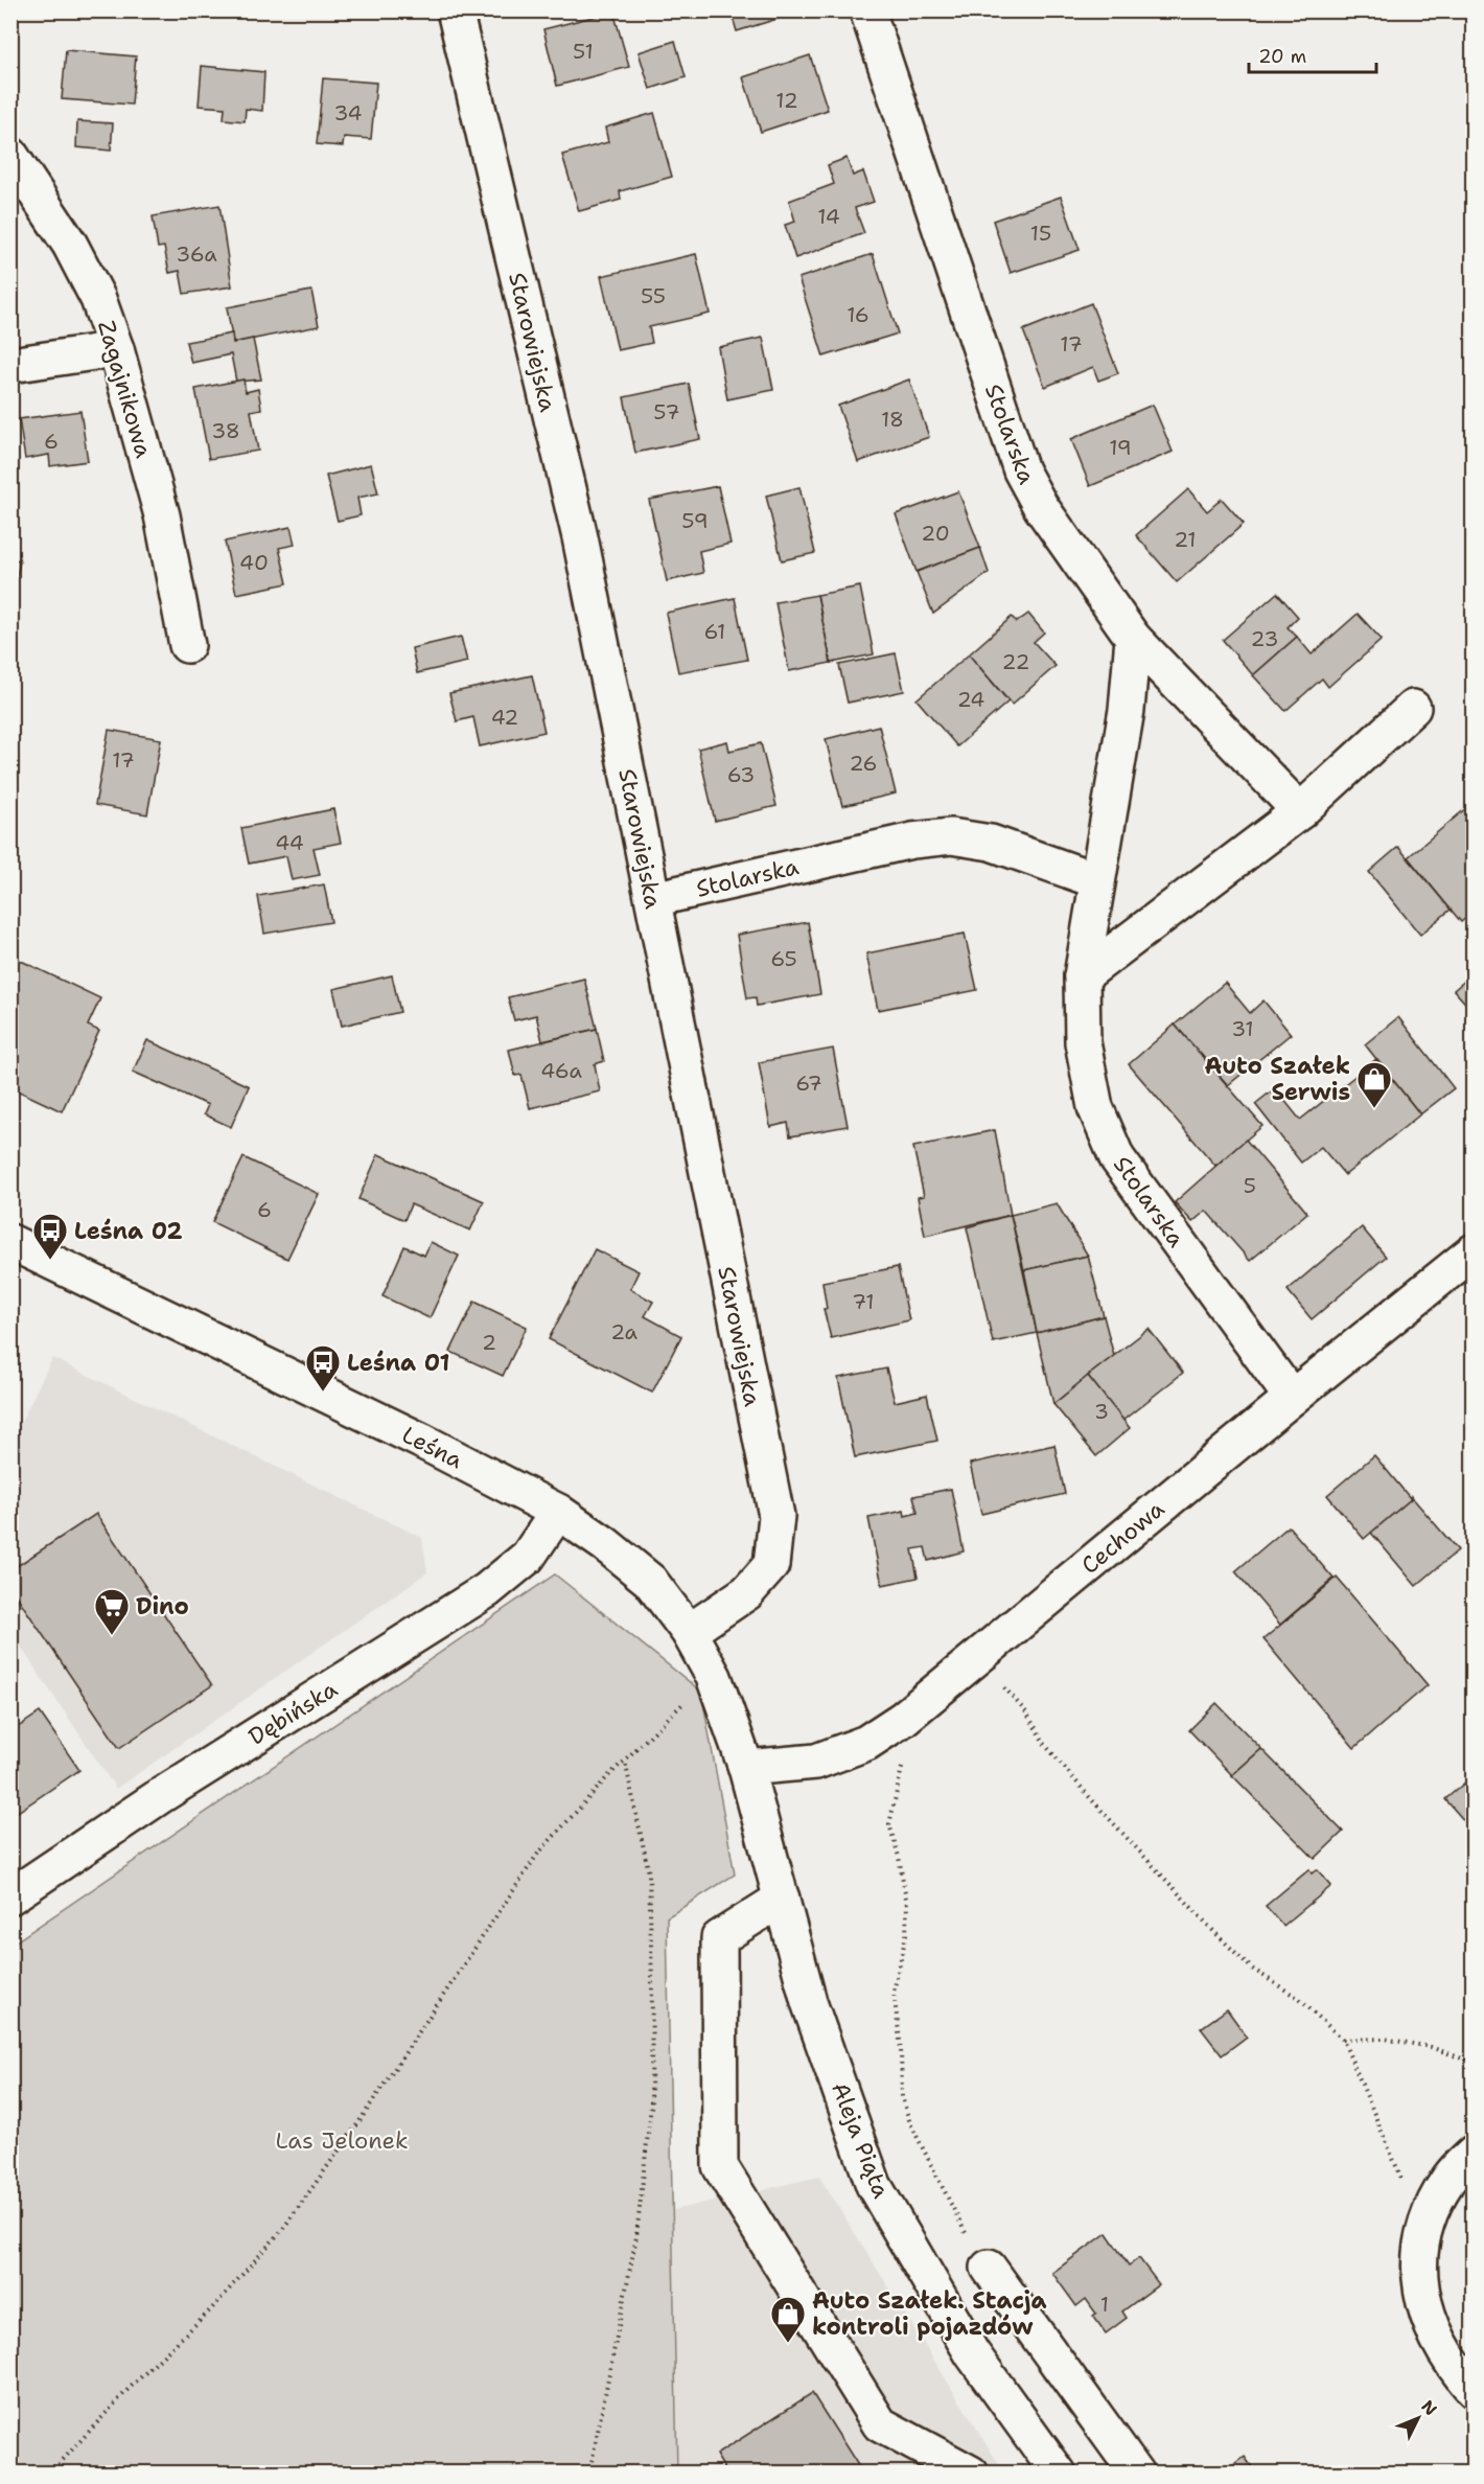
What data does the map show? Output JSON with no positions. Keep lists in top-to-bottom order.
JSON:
{
  "streets": {
    "street": [
      "Starowiejska",
      "Zagajnikowa",
      "Stolarska",
      "Leśna",
      "Cechowa",
      "Dębińska",
      "Aleja Piąta"
    ]
  },
  "crossings": [
    ["Starowiejska", "Stolarska"],
    ["Starowiejska", "Leśna"],
    ["Stolarska", "Cechowa"],
    ["Leśna", "Cechowa"],
    ["Leśna", "Dębińska"],
    ["Leśna", "Aleja Piąta"],
    ["Cechowa", "Aleja Piąta"]
  ],
  "parks": ["Las Jelonek"],
  "places": {
    "shop": ["Auto Szałek Serwis", "Auto Szałek. Stacja kontroli pojazdów"],
    "bus stop": ["Leśna 02", "Leśna 01"],
    "supermarket": ["Dino"]
  },
  "house_numbers": [
    "51",
    "12",
    "34",
    "14",
    "15",
    "36a",
    "55",
    "16",
    "17",
    "57",
    "18",
    "38",
    "6",
    "19",
    "59",
    "20",
    "21",
    "40",
    "61",
    "23",
    "22",
    "24",
    "42",
    "17",
    "26",
    "63",
    "44",
    "65",
    "31",
    "46a",
    "67",
    "5",
    "6",
    "71",
    "2a",
    "2",
    "3",
    "1"
  ],
  "scale_bar": "20 m",
  "north": "top right"
}
